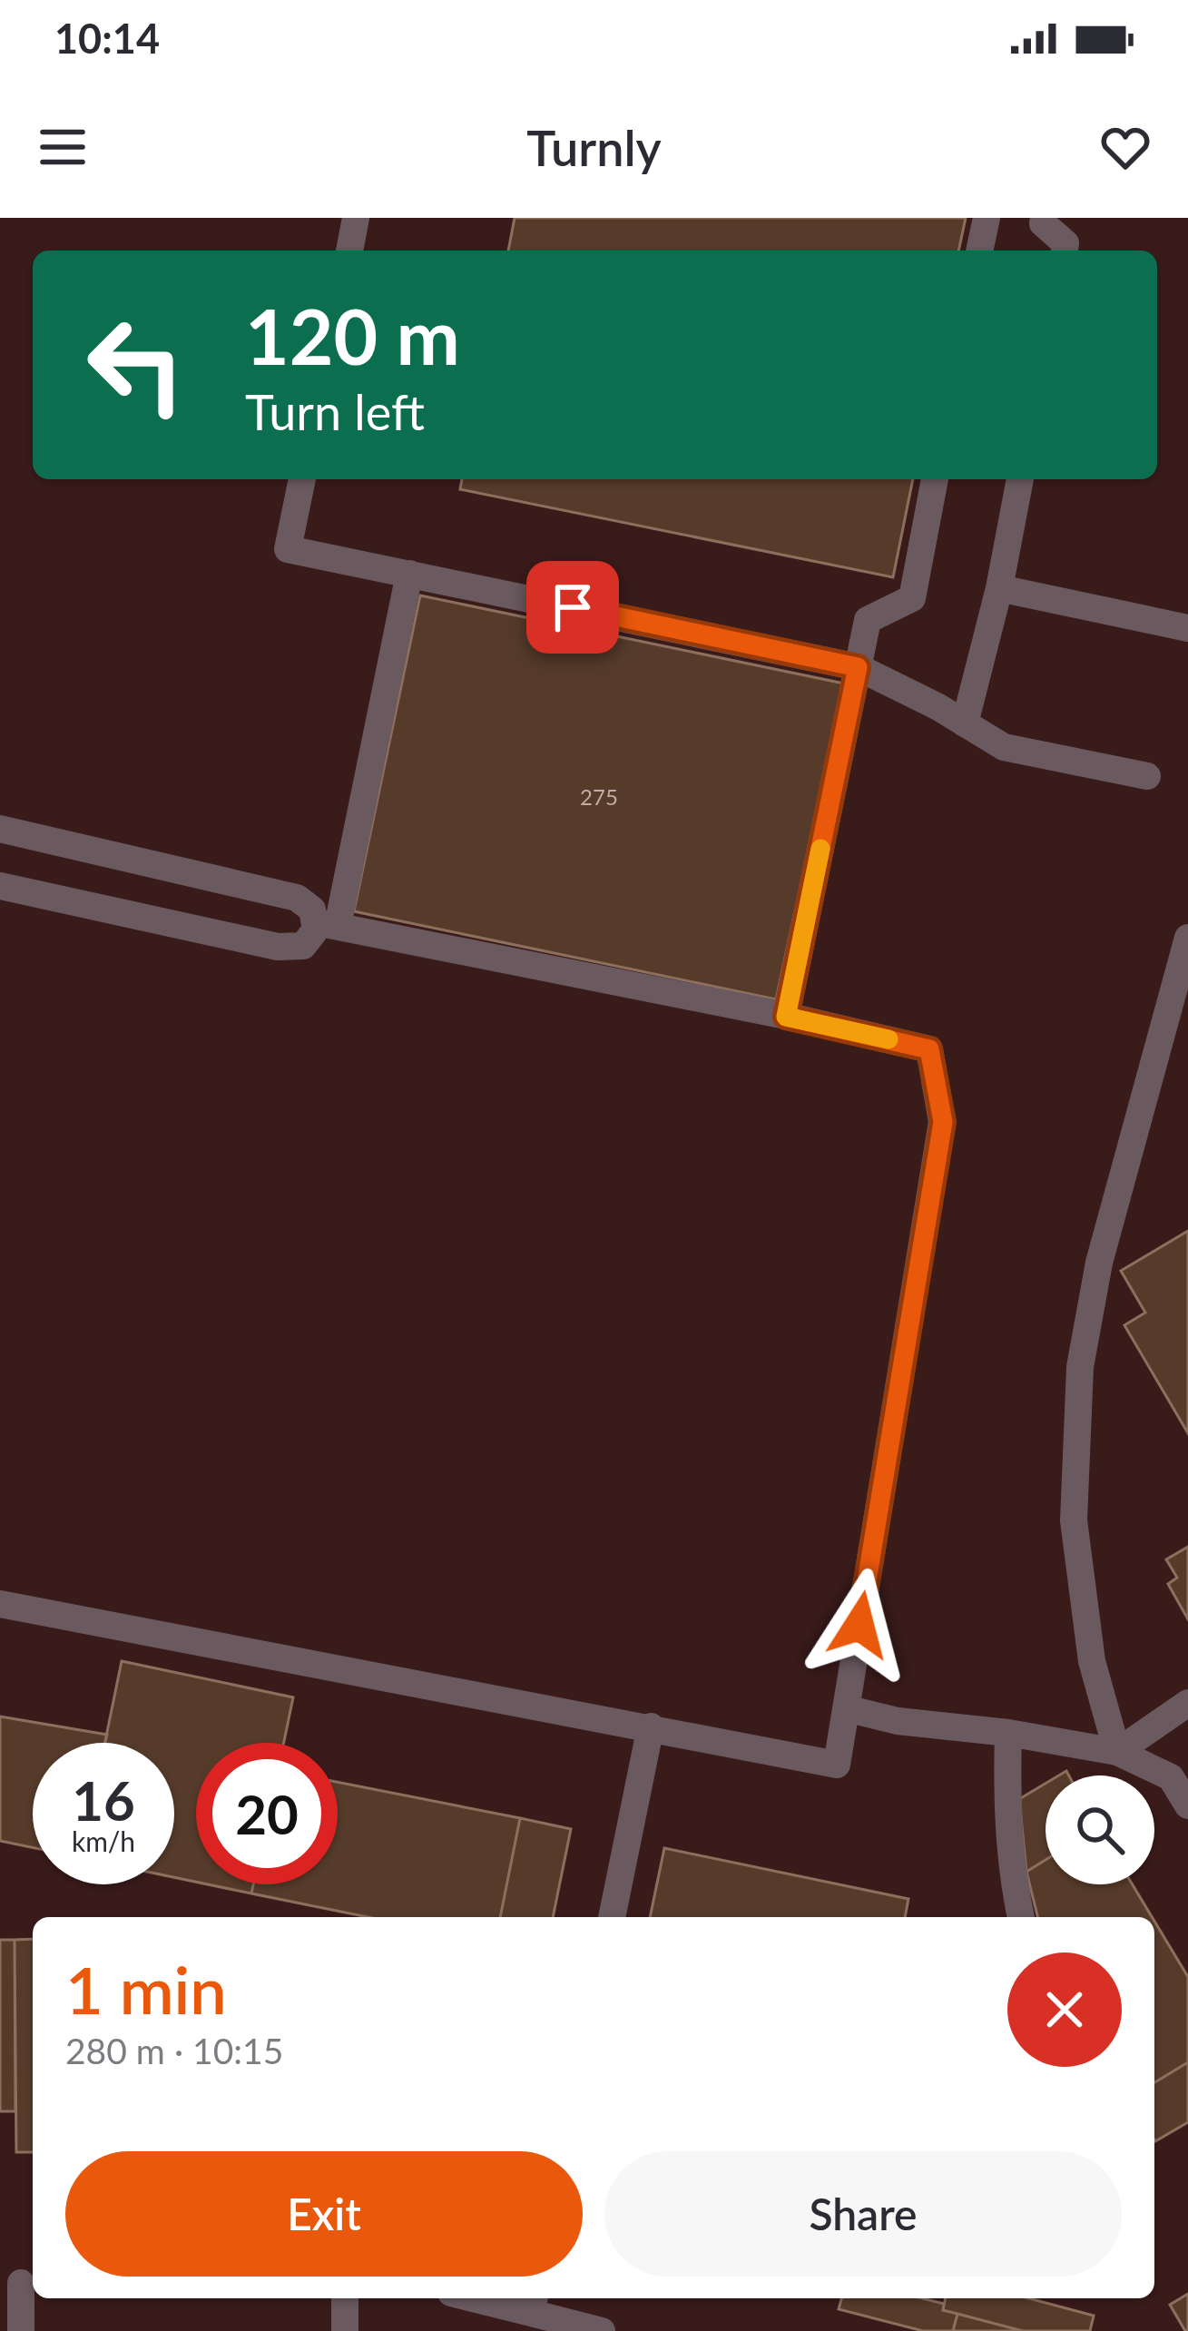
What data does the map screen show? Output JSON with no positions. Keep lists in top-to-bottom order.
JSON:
{
  "house_numbers": ["275"],
  "page": {
    "status": "10:14",
    "header": "Turnly",
    "turn": ["120 m", "Turn left"],
    "speed": "16 km/h",
    "limit": "20",
    "heading": ["1 min", "280 m · 10:15"],
    "buttons": ["Exit", "Share"]
  }
}
